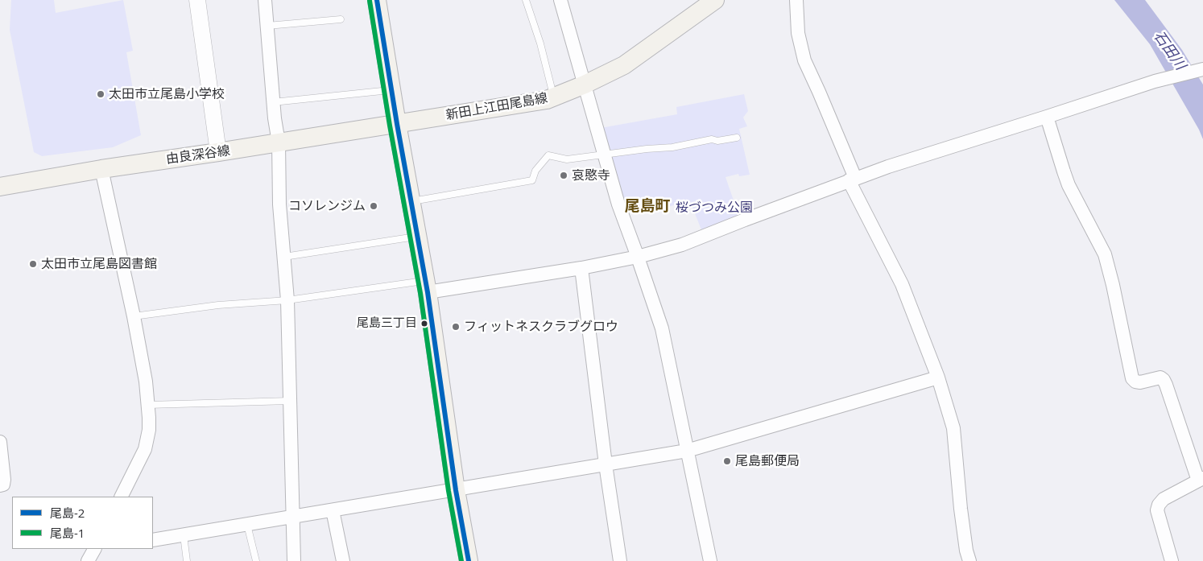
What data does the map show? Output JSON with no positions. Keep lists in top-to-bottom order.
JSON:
{
  "streets": {
    "main road": ["新田上江田尾島線", "由良深谷線"]
  },
  "crossings": [
    ["新田上江田尾島線", "由良深谷線"]
  ],
  "districts": ["尾島町"],
  "water": ["石田川"],
  "parks": ["桜づつみ公園"],
  "places": [
    "太田市立尾島小学校",
    "哀愍寺",
    "コソレンジム",
    "太田市立尾島図書館",
    "尾島三丁目",
    "フィットネスクラブグロウ",
    "尾島郵便局"
  ],
  "lines": ["transit line 尾島-2", "transit line 尾島-1"],
  "legend": ["尾島-2", "尾島-1"]
}
